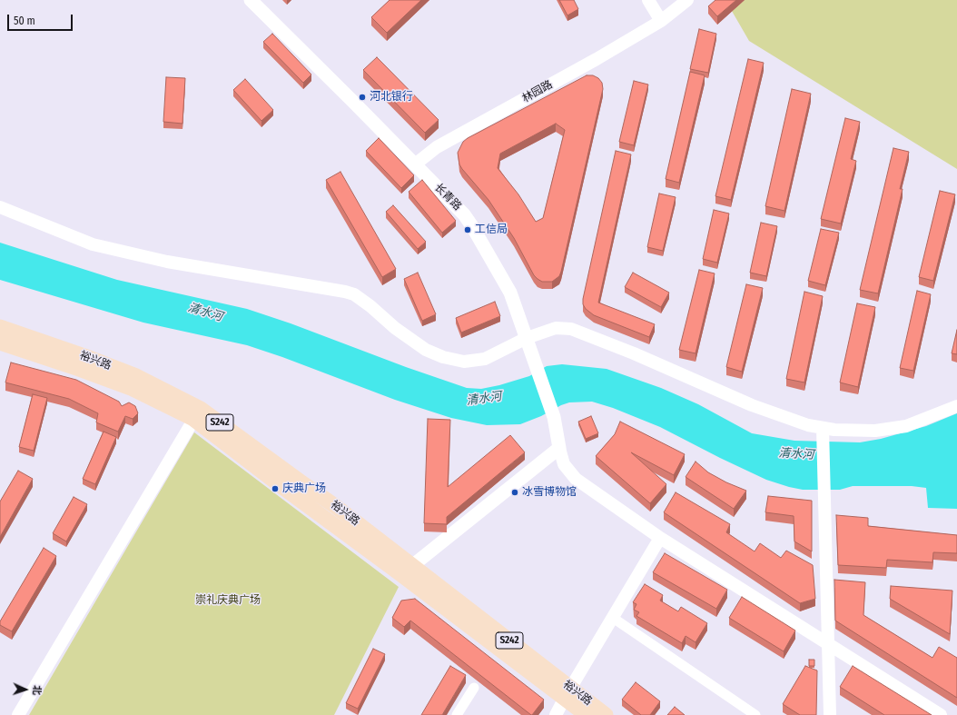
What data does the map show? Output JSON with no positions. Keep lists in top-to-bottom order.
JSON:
{
  "streets": {
    "main road": ["长青路", "裕兴路", "S242"],
    "street": ["林园路"]
  },
  "crossings": [
    ["林园路", "长青路"]
  ],
  "water": ["清水河"],
  "parks": ["崇礼庆典广场"],
  "places": [
    "河北银行",
    "工信局",
    "庆典广场",
    "冰雪博物馆"
  ],
  "scale_bar": "50 m",
  "north": "right"
}
